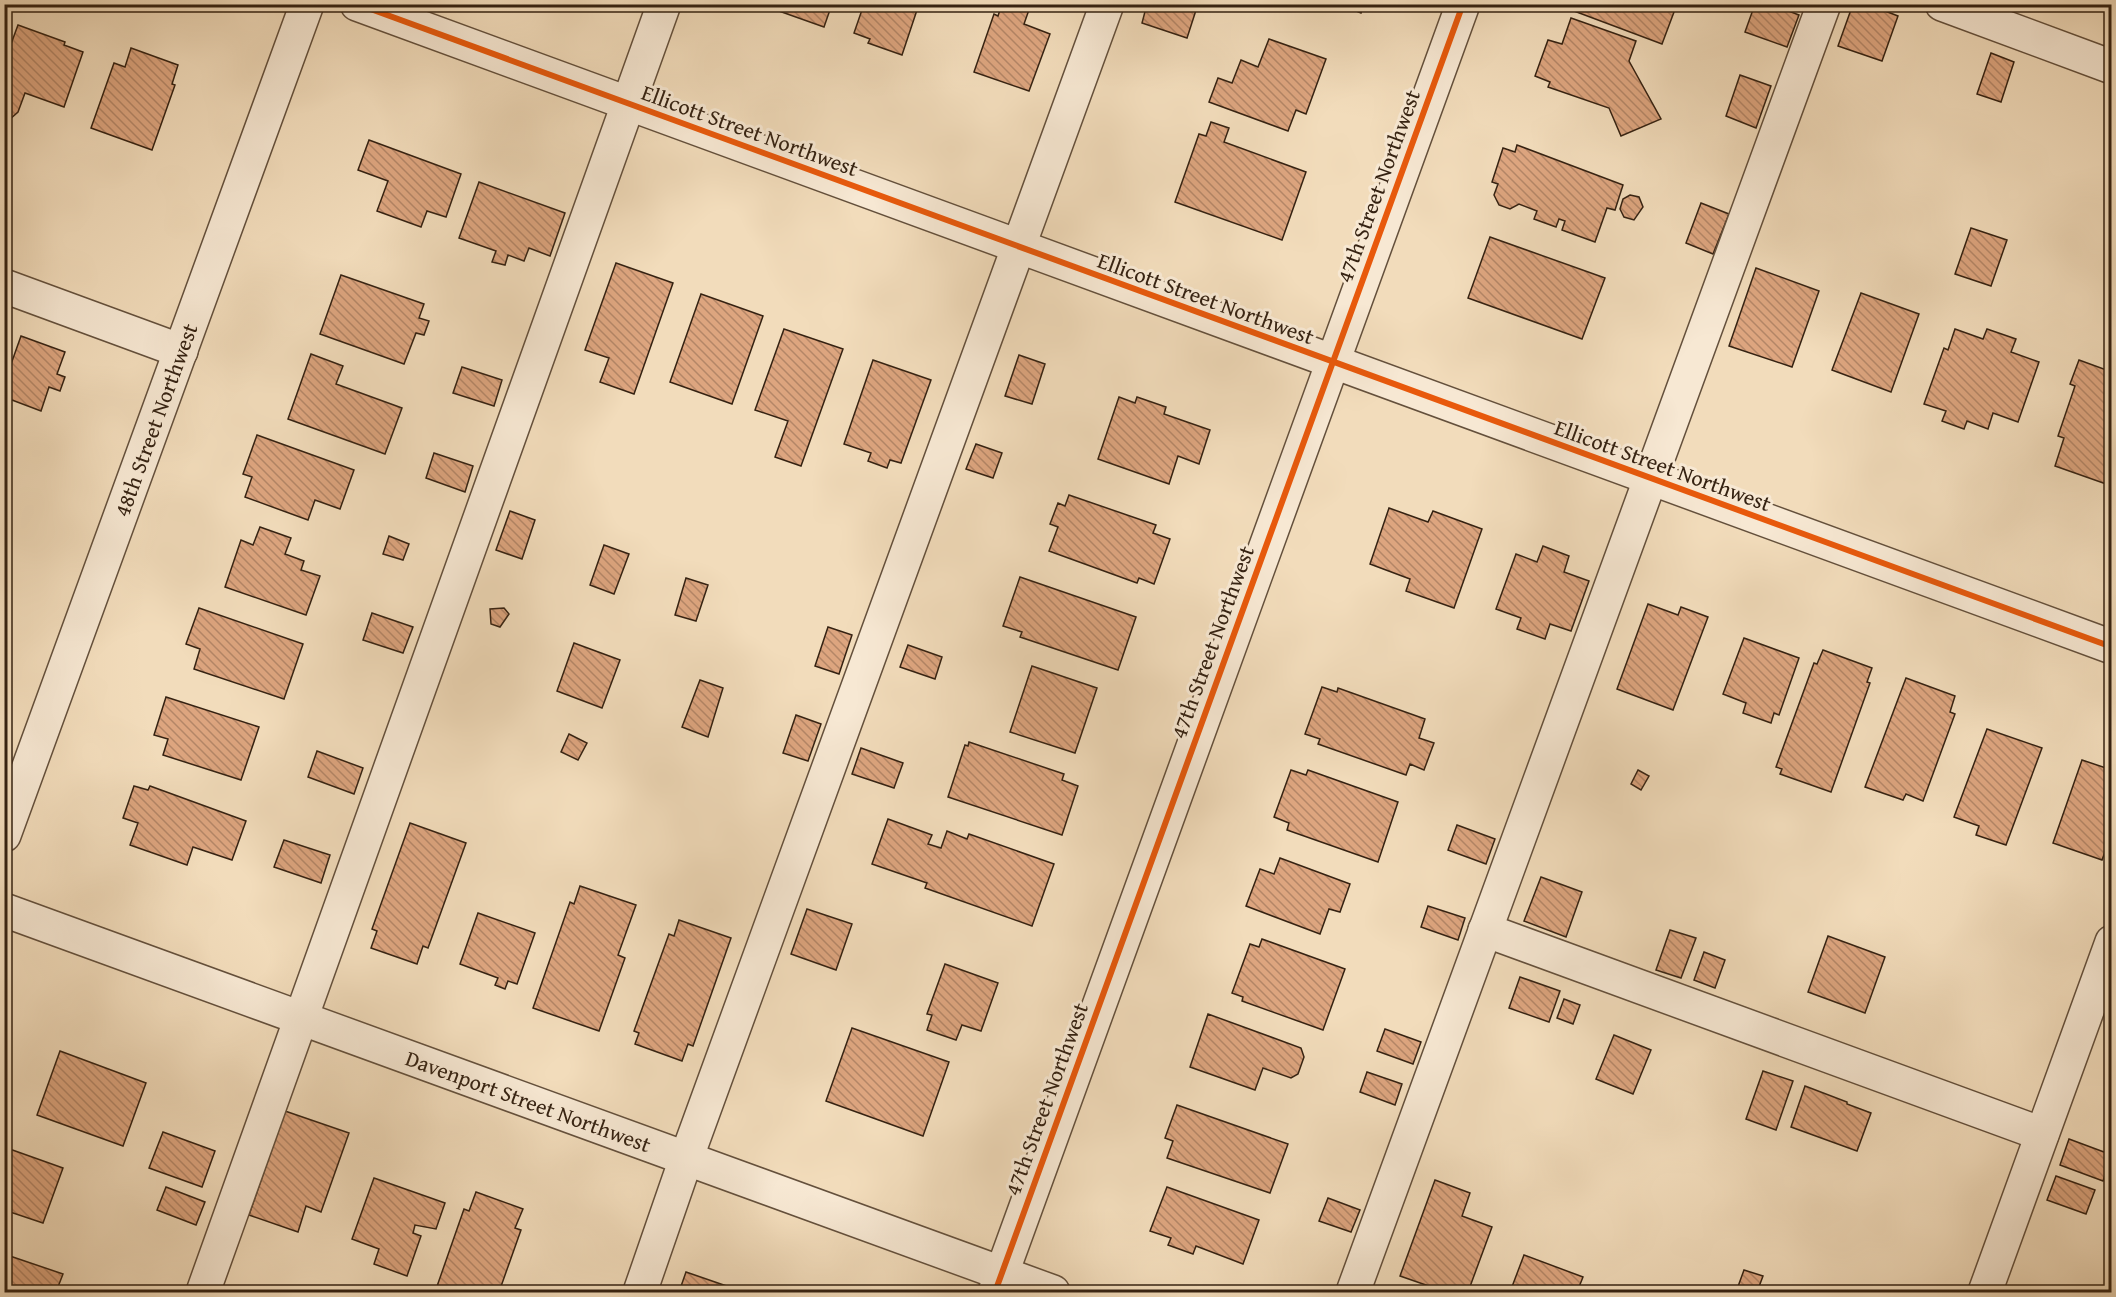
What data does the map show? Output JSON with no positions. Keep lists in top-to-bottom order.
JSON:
{
  "streets": {
    "street": [
      "Ellicott Street Northwest",
      "47th Street Northwest",
      "48th Street Northwest",
      "Davenport Street Northwest"
    ]
  },
  "crossings": [
    ["Ellicott Street Northwest", "47th Street Northwest"],
    ["47th Street Northwest", "Davenport Street Northwest"]
  ]
}
